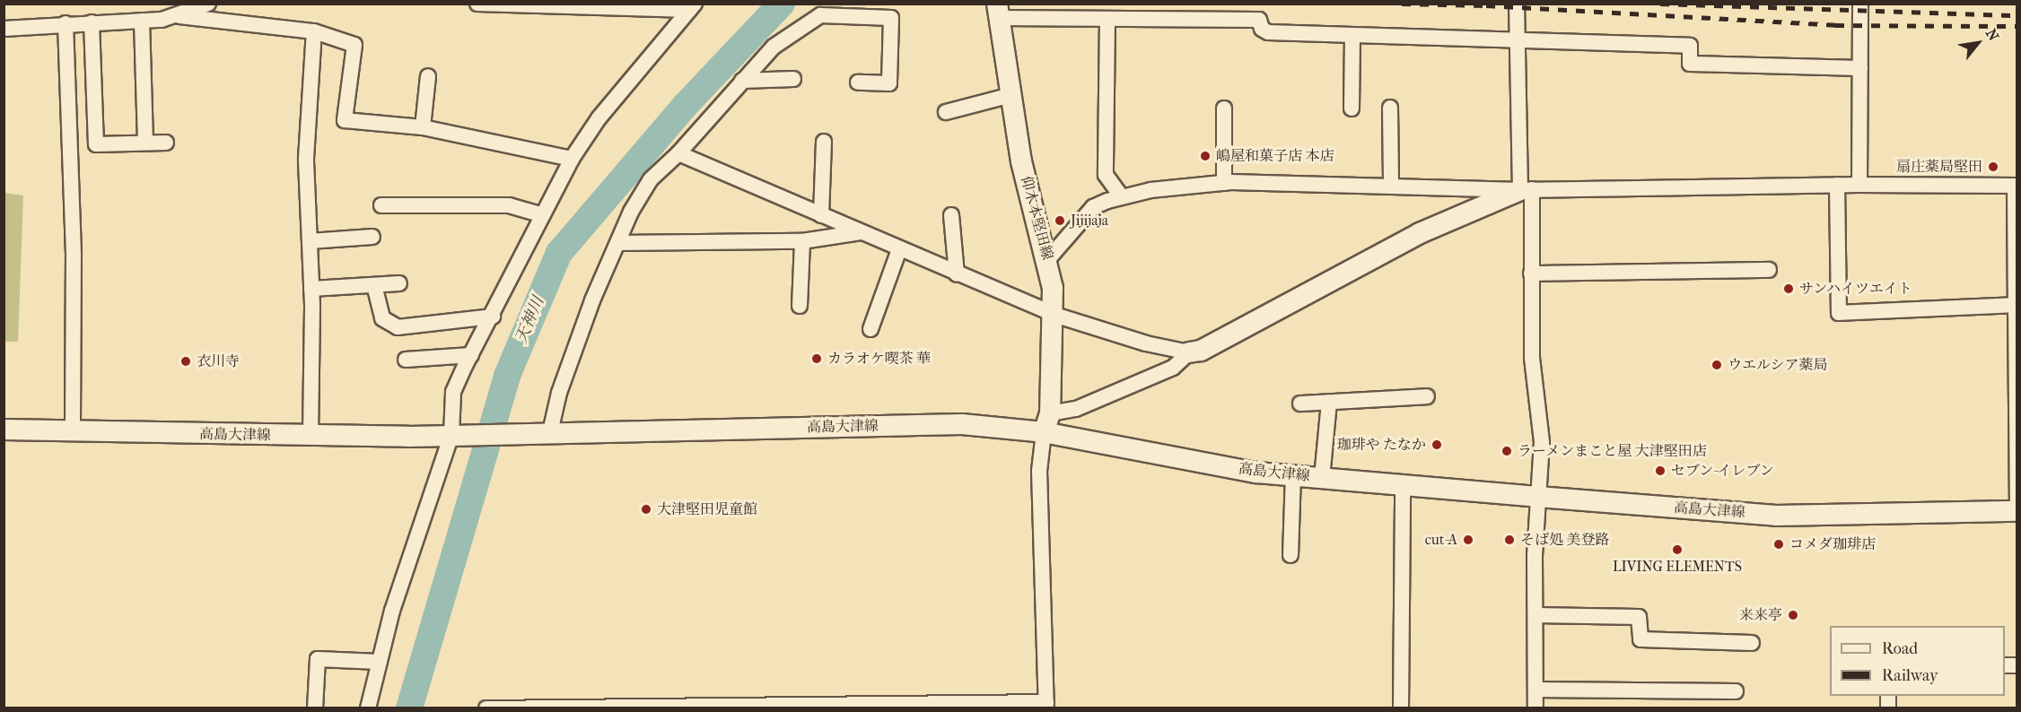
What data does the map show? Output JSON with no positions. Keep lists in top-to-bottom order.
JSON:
{
  "streets": {
    "main road": ["仰木本堅田線", "高島大津線"]
  },
  "crossings": [
    ["仰木本堅田線", "高島大津線"]
  ],
  "water": ["天神川"],
  "places": [
    "嶋屋和菓子店 本店",
    "扇庄薬局堅田",
    "Jijijaja",
    "サンハイツエイト",
    "カラオケ喫茶 華",
    "衣川寺",
    "ウエルシア薬局",
    "珈琲や たなか",
    "ラーメンまこと屋 大津堅田店",
    "セブン-イレブン",
    "大津堅田児童館",
    "cut-A",
    "そば処 美登路",
    "コメダ珈琲店",
    "LIVING ELEMENTS",
    "来来亭"
  ],
  "legend": ["Road", "Railway"],
  "north": "top right"
}
